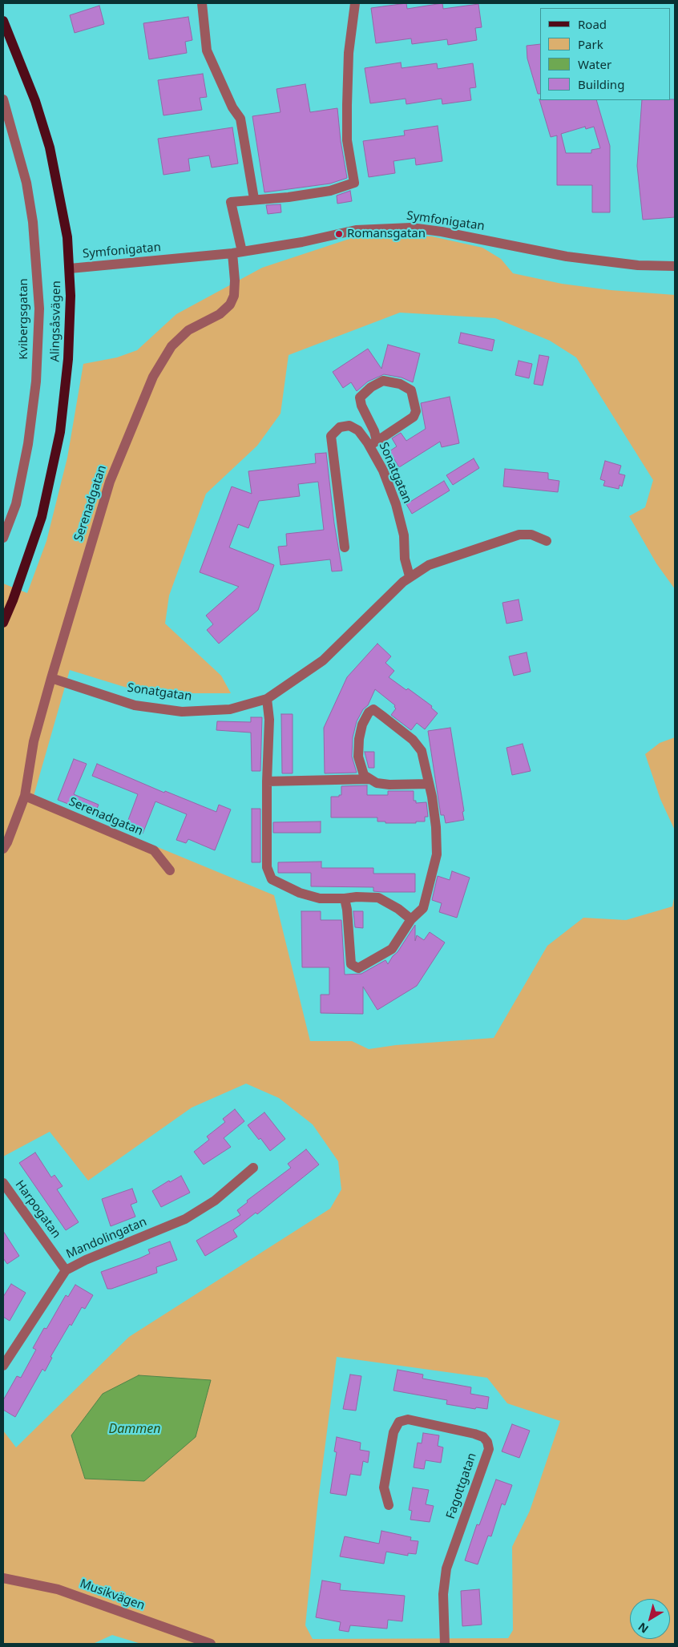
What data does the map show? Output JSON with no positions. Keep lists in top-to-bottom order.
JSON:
{
  "streets": {
    "main road": ["Alingsåsvägen"],
    "street": [
      "Symfonigatan",
      "Kvibergsgatan",
      "Sonatgatan",
      "Serenadgatan",
      "Harpogatan",
      "Mandolingatan",
      "Fagottgatan",
      "Musikvägen"
    ]
  },
  "crossings": [
    ["Symfonigatan", "Alingsåsvägen"],
    ["Symfonigatan", "Serenadgatan"],
    ["Sonatgatan", "Serenadgatan"],
    ["Harpogatan", "Mandolingatan"]
  ],
  "water": ["Dammen"],
  "places": ["Romansgatan"],
  "legend": [
    "Road",
    "Park",
    "Water",
    "Building"
  ],
  "north": "bottom left"
}
